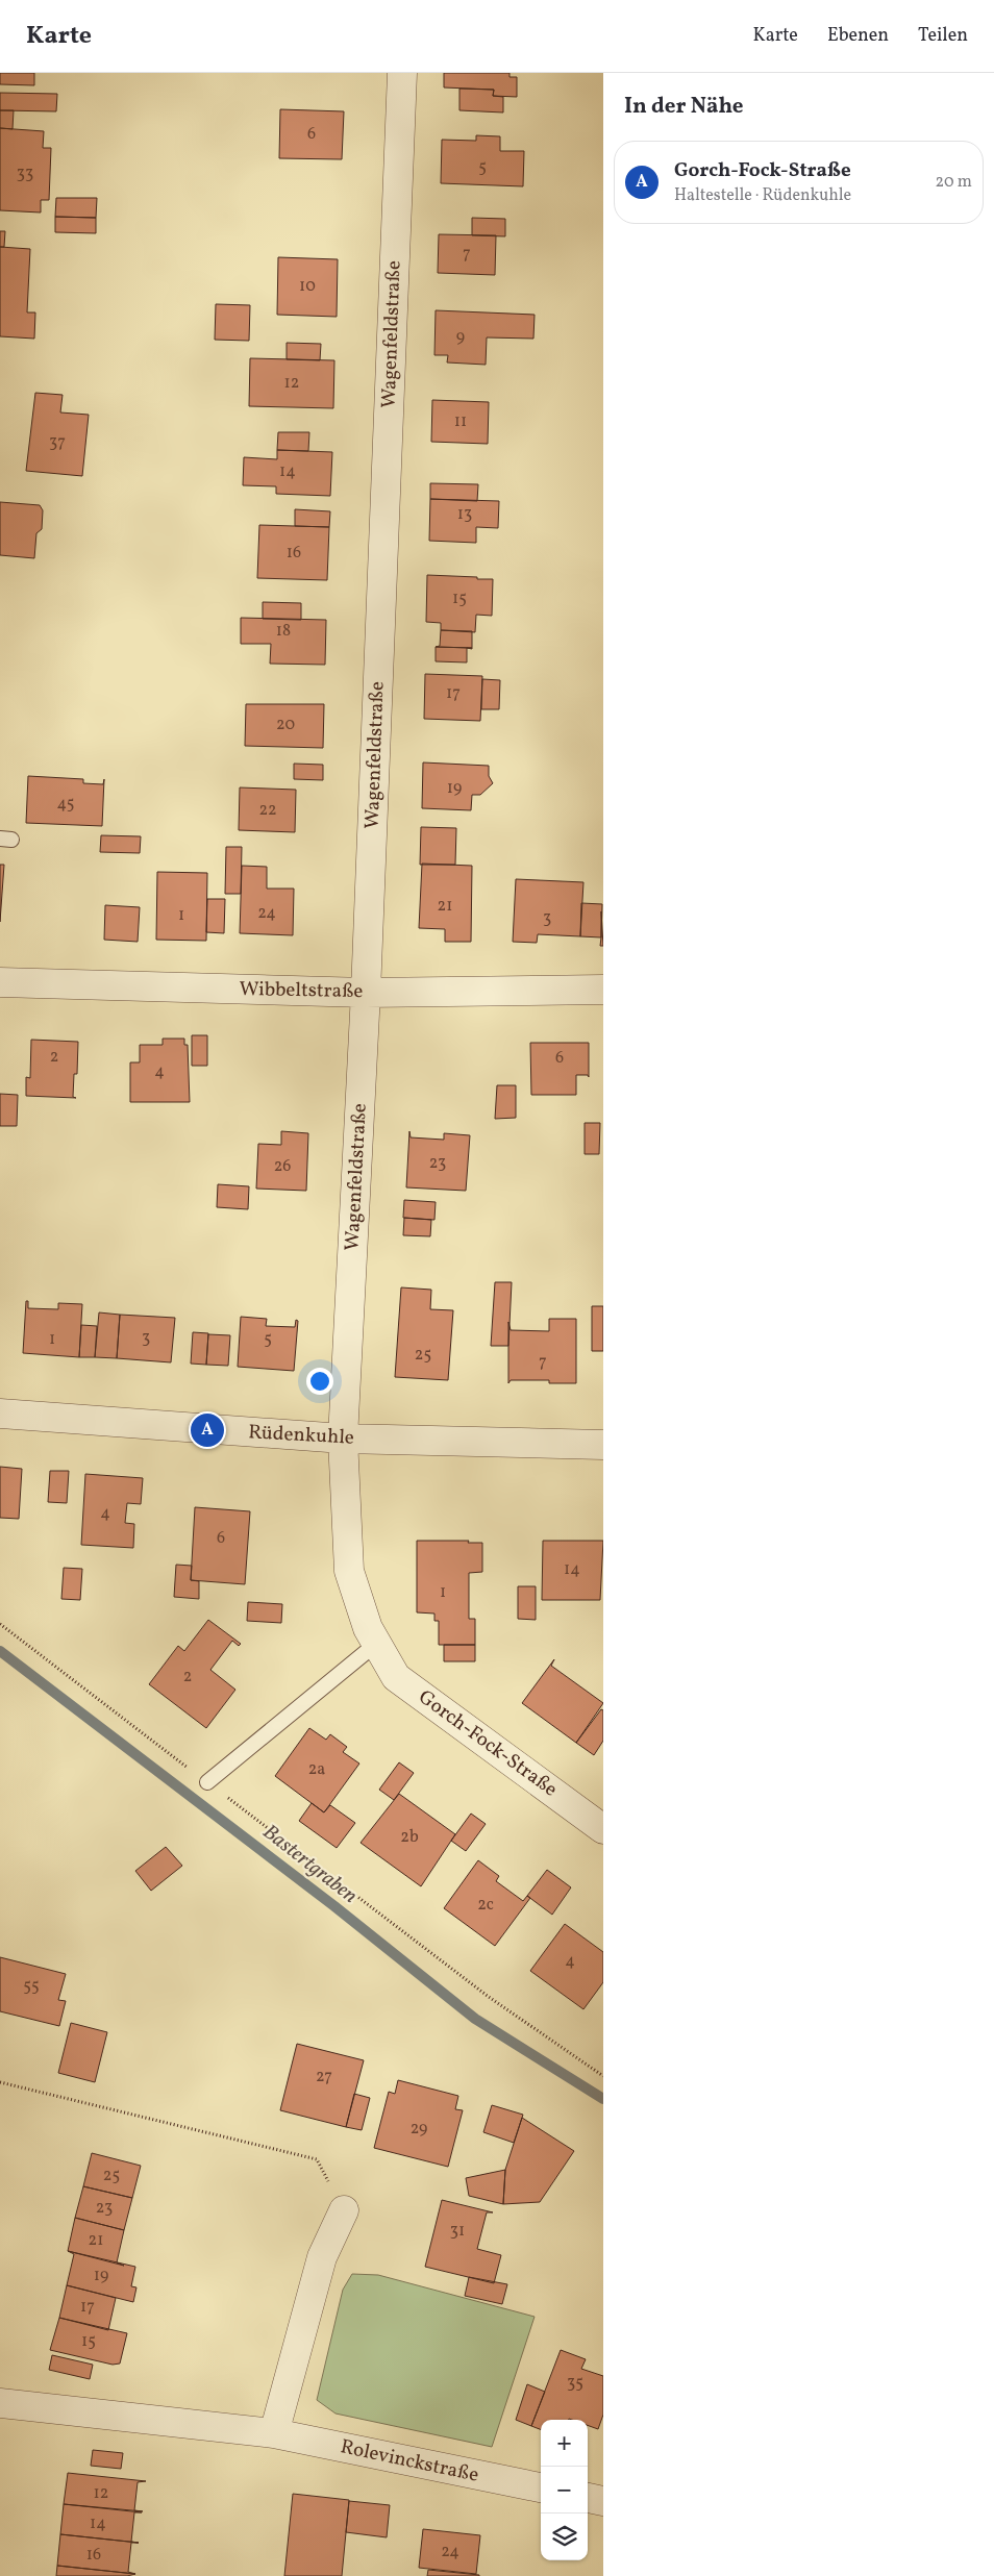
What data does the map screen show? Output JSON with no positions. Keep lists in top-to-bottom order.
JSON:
{
  "streets": {
    "street": [
      "Wagenfeldstraße",
      "Wibbeltstraße",
      "Rüdenkuhle",
      "Gorch-Fock-Straße",
      "Rolevinckstraße"
    ]
  },
  "crossings": [
    ["Wagenfeldstraße", "Wibbeltstraße"],
    ["Wagenfeldstraße", "Rüdenkuhle"],
    ["Wagenfeldstraße", "Gorch-Fock-Straße"],
    ["Rüdenkuhle", "Gorch-Fock-Straße"]
  ],
  "water": ["Bastertgraben"],
  "house_numbers": [
    "6",
    "5",
    "33",
    "7",
    "10",
    "9",
    "12",
    "11",
    "37",
    "14",
    "13",
    "16",
    "15",
    "18",
    "17",
    "20",
    "19",
    "45",
    "22",
    "21",
    "24",
    "1",
    "3",
    "2",
    "6",
    "4",
    "23",
    "26",
    "3",
    "1",
    "5",
    "25",
    "7",
    "4",
    "6",
    "14",
    "1",
    "2",
    "2a",
    "2b",
    "2c",
    "4",
    "55",
    "27",
    "29",
    "25",
    "23",
    "31",
    "21",
    "19",
    "17",
    "15",
    "35",
    "12",
    "14",
    "24",
    "16"
  ],
  "page": {
    "header": "Karte",
    "nav": ["Karte", "Ebenen", "Teilen"],
    "heading": "In der Nähe",
    "list": [
      {
        "mark": "A",
        "name": "Gorch-Fock-Straße",
        "note": "Haltestelle · Rüdenkuhle",
        "value": "20 m"
      }
    ],
    "pins": "A",
    "map_buttons": ["+", "−"]
  }
}
